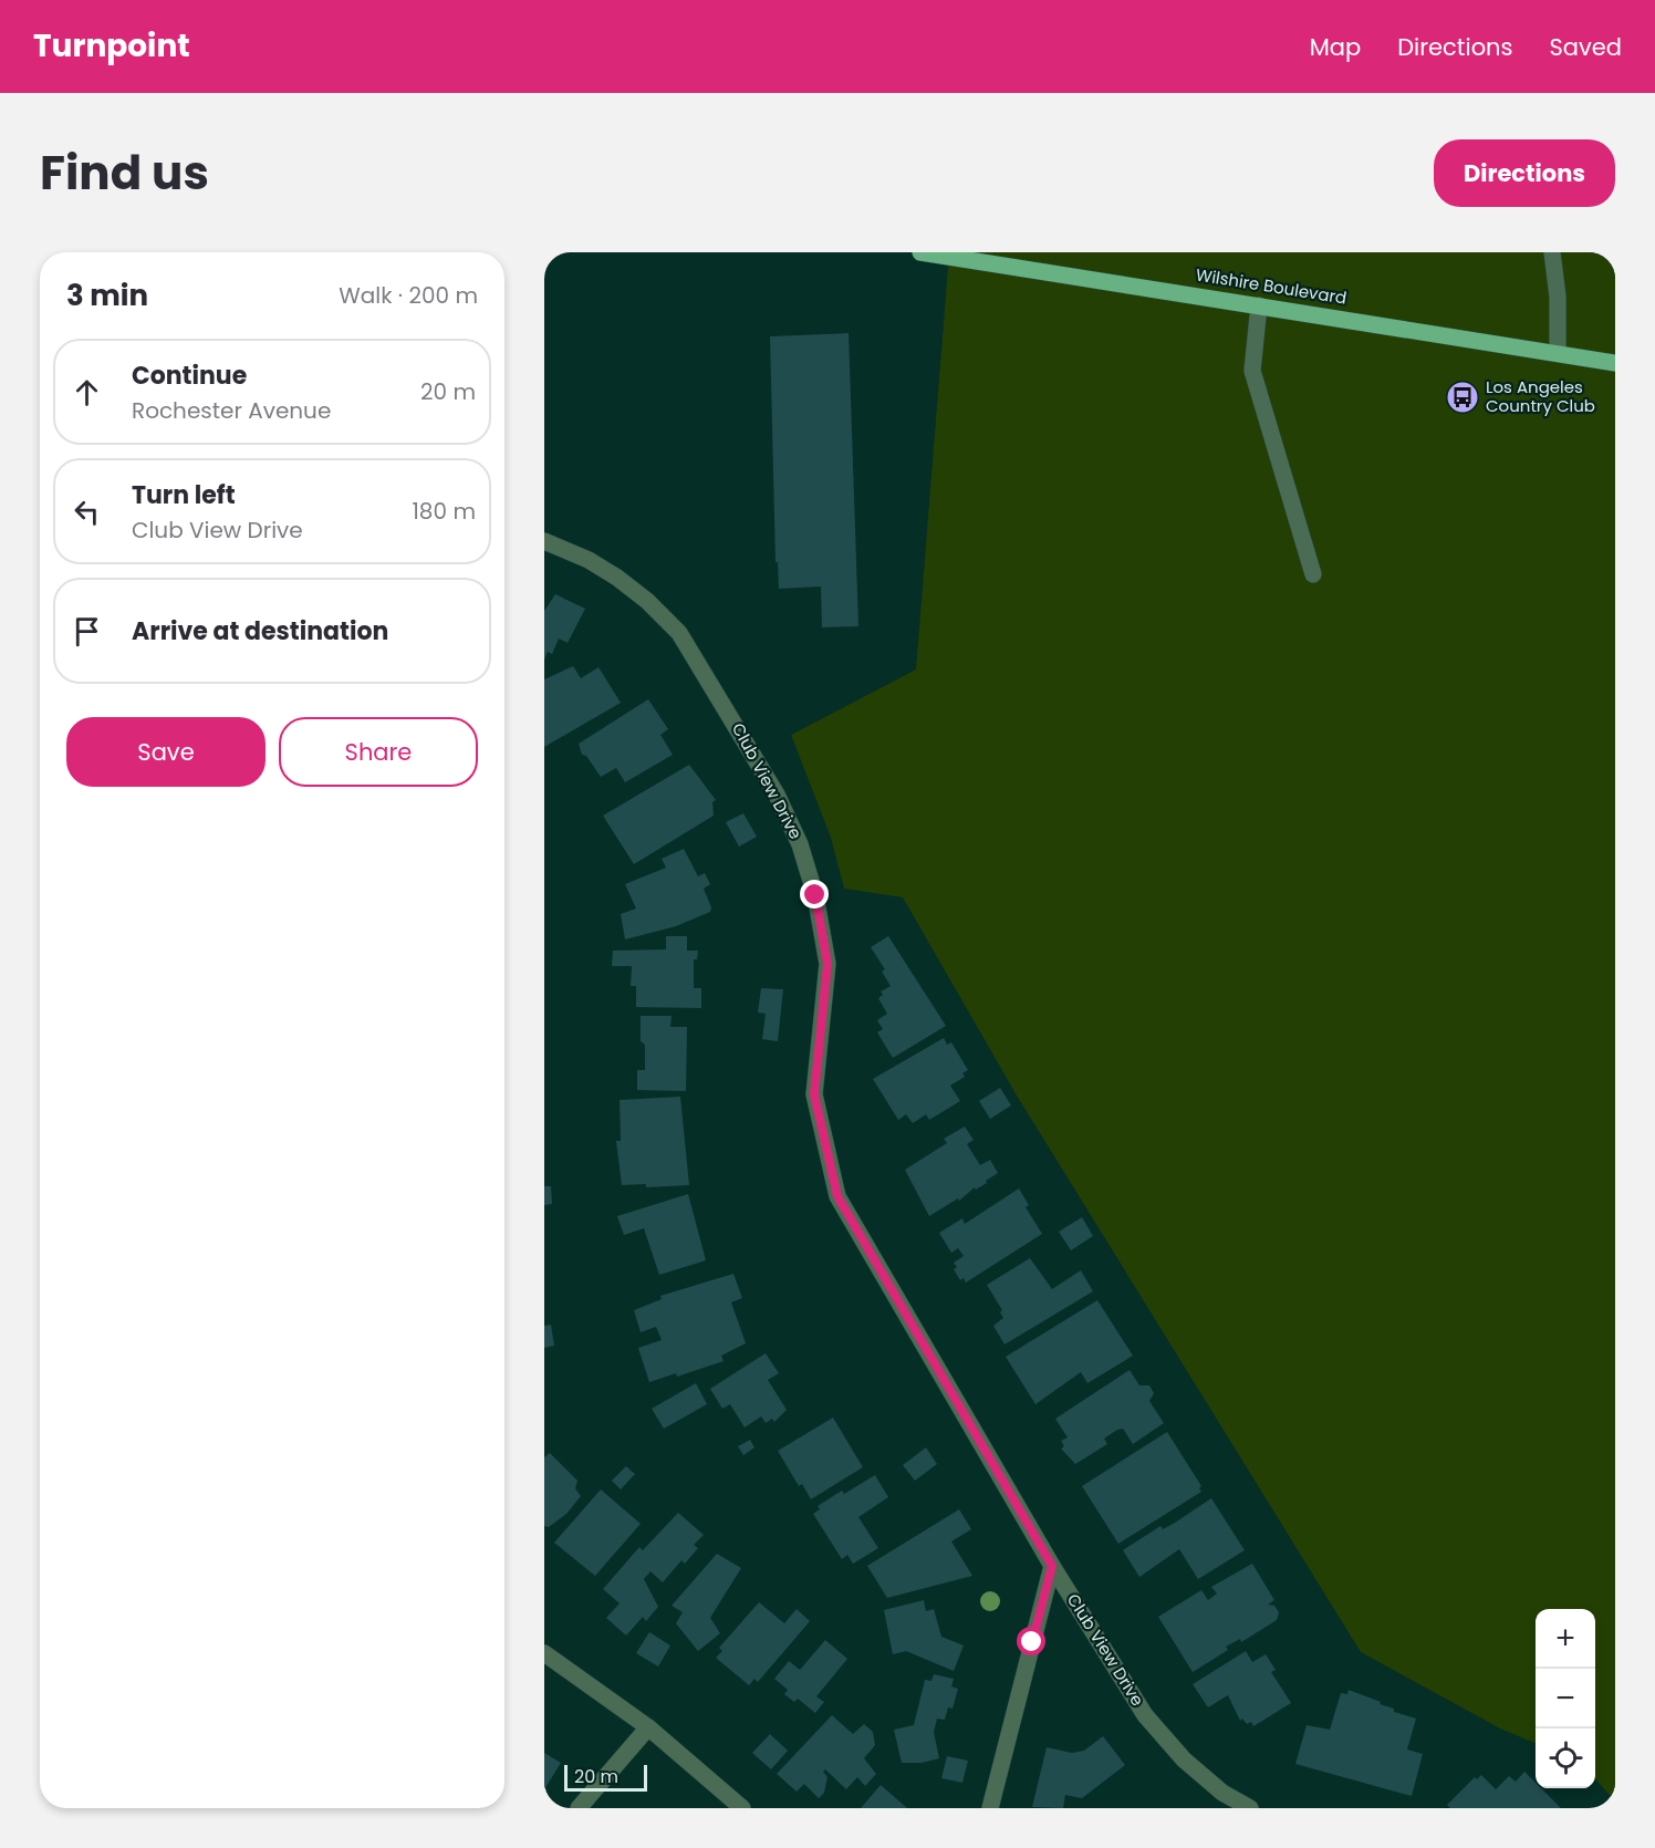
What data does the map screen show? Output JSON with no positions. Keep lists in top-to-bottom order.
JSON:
{
  "streets": {
    "main road": ["Wilshire Boulevard"],
    "street": ["Club View Drive"]
  },
  "places": {
    "bus stop": ["Los Angeles Country Club"]
  },
  "scale_bar": "20 m",
  "page": {
    "header": "Turnpoint",
    "nav": ["Map", "Directions", "Saved"],
    "title": "Find us",
    "buttons": [
      "Directions",
      ["Save", "Share"]
    ],
    "heading": ["3 min", "Walk · 200 m"],
    "list": [
      ["Continue", "Rochester Avenue", "20 m"],
      ["Turn left", "Club View Drive", "180 m"],
      "Arrive at destination"
    ],
    "map_buttons": ["+", "−"],
    "scale": "20 m"
  }
}
